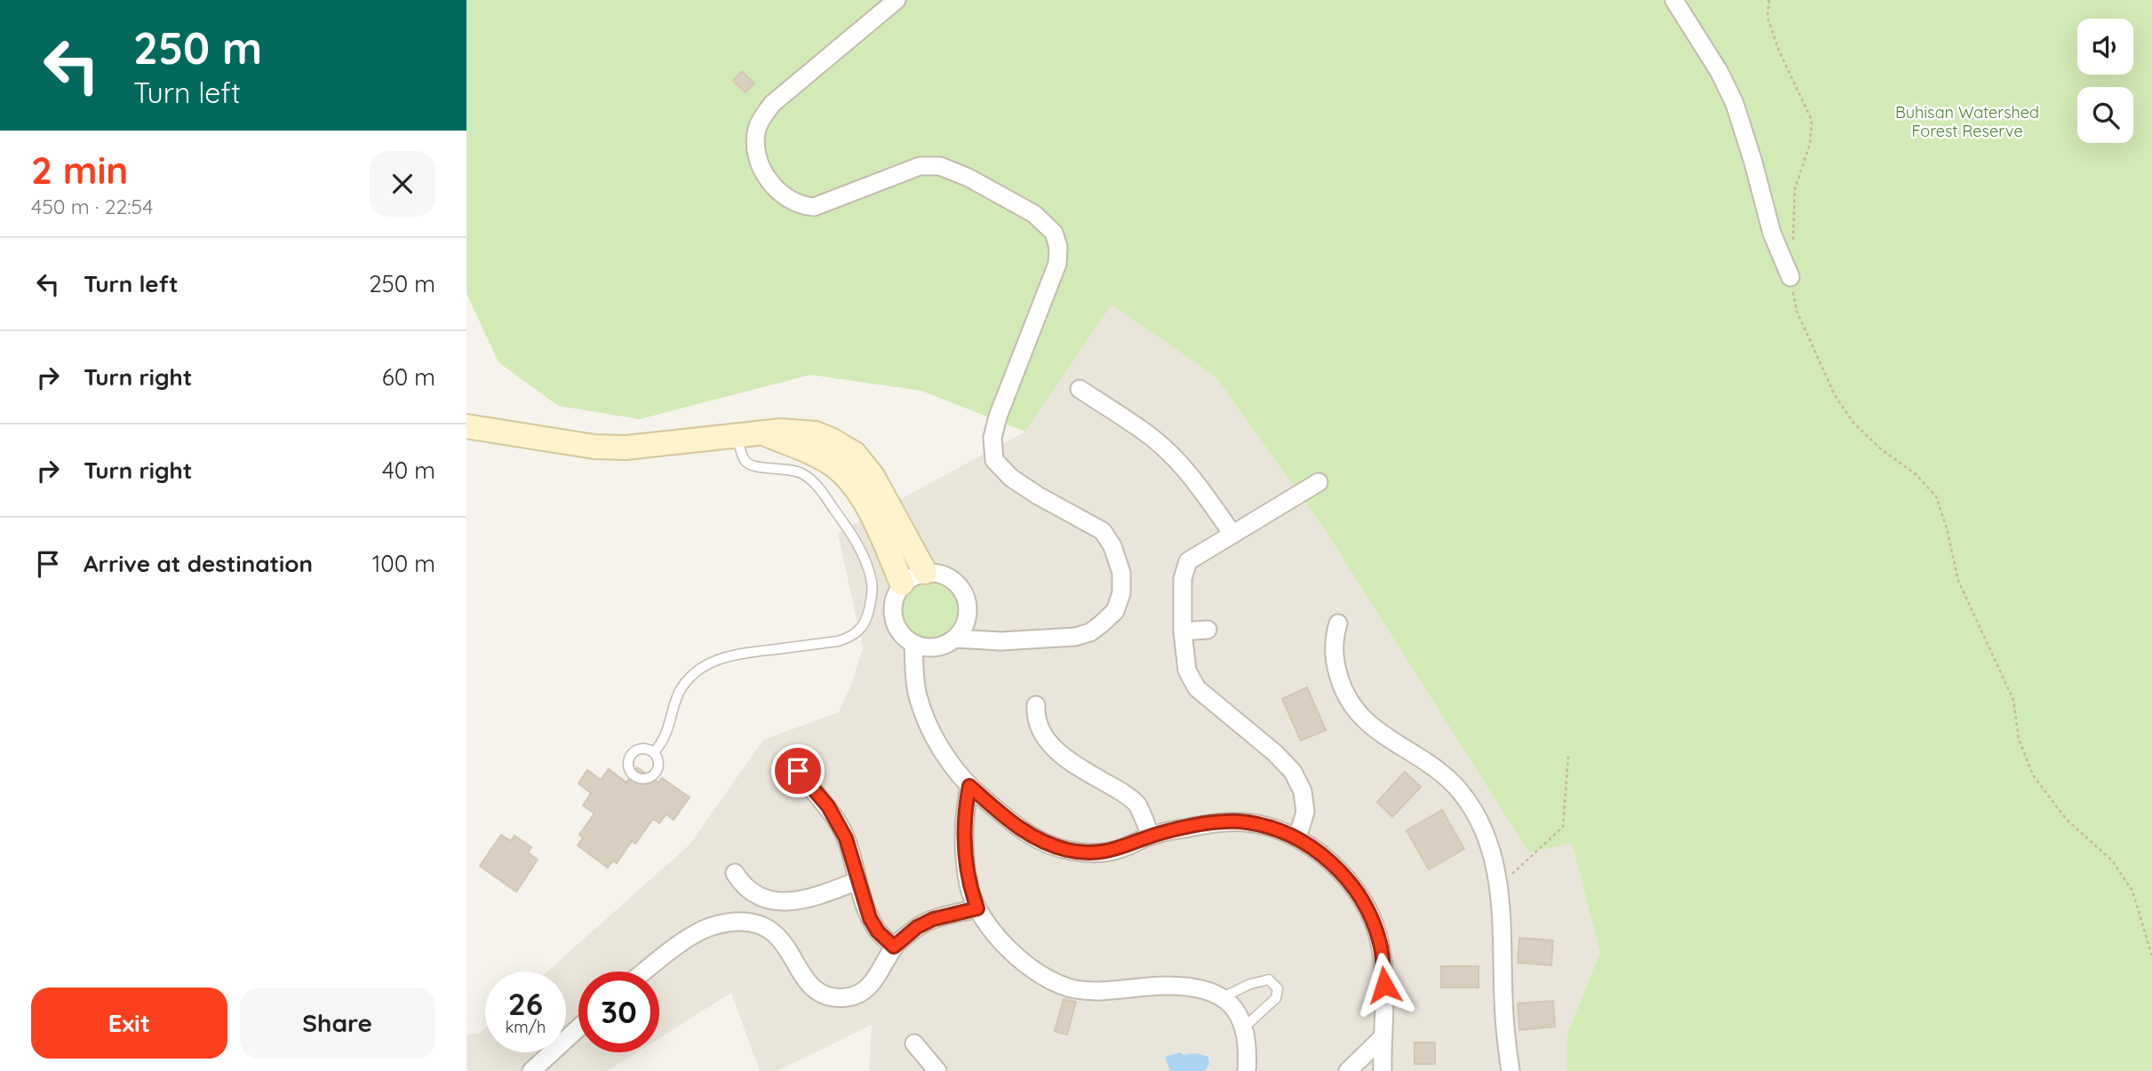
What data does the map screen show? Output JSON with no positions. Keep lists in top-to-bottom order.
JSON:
{
  "parks": ["Buhisan Watershed Forest Reserve"],
  "page": {
    "turn": ["250 m", "Turn left"],
    "heading": ["2 min", "450 m · 22:54"],
    "list": [
      {
        "name": "Turn left",
        "value": "250 m"
      },
      {
        "name": "Turn right",
        "value": "60 m"
      },
      {
        "name": "Turn right",
        "value": "40 m"
      },
      {
        "name": "Arrive at destination",
        "value": "100 m"
      }
    ],
    "speed": "26 km/h",
    "limit": "30",
    "buttons": ["Exit", "Share"]
  }
}
